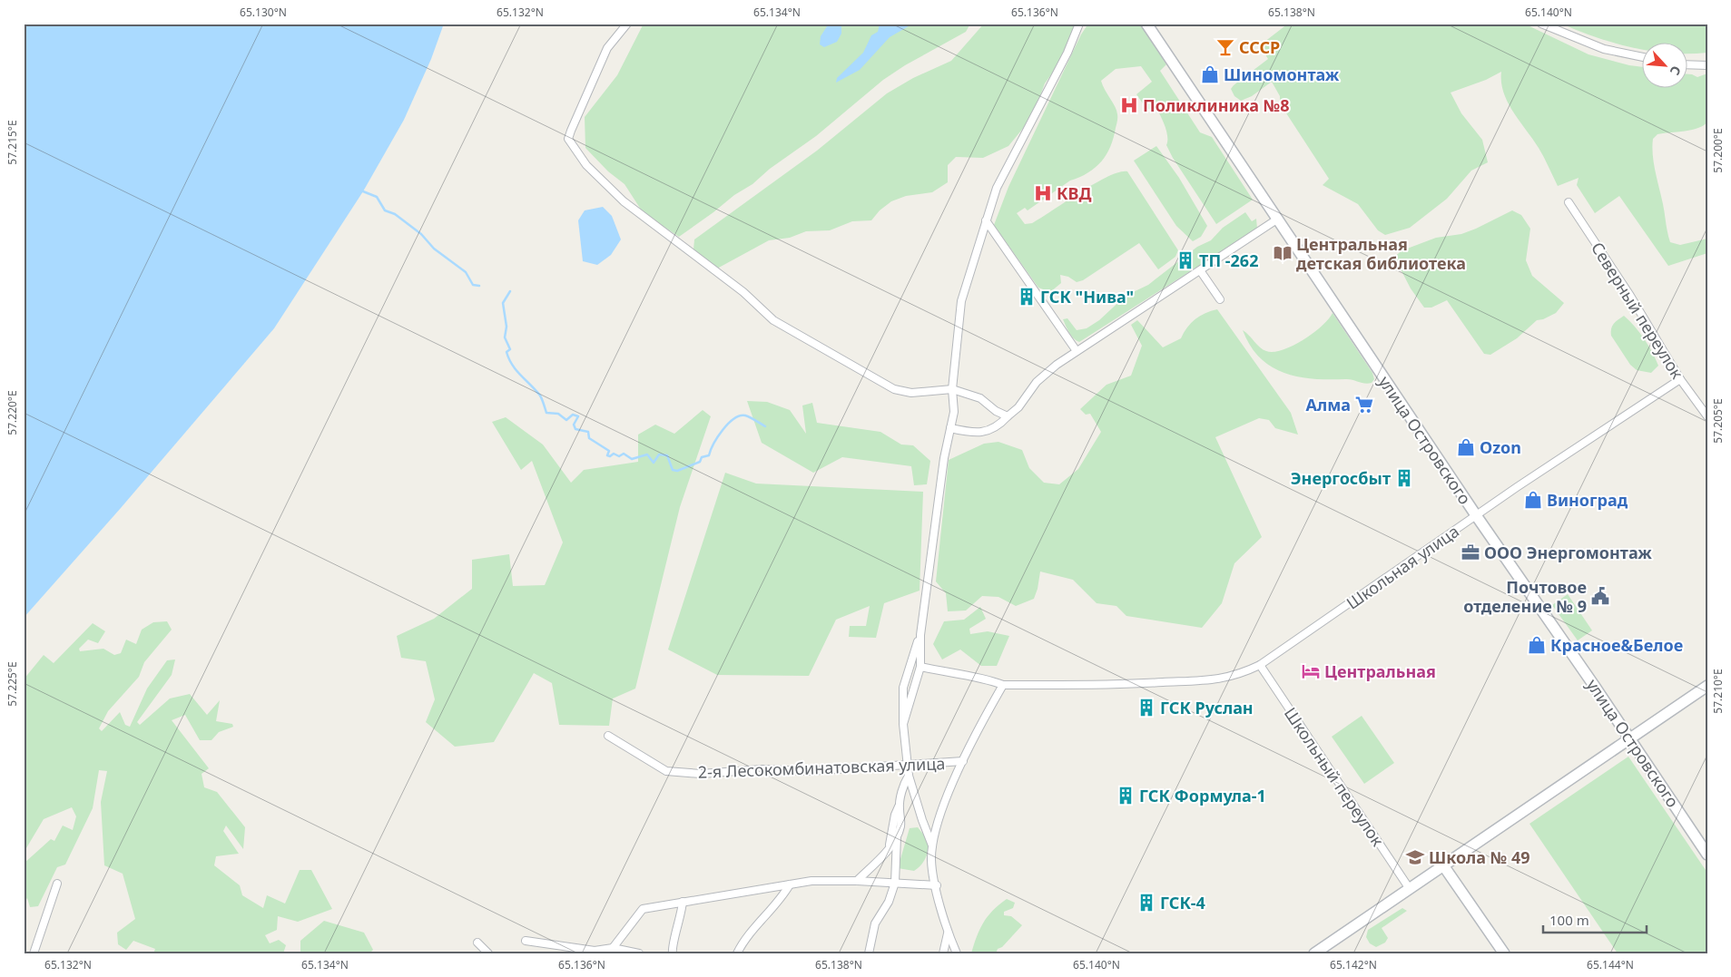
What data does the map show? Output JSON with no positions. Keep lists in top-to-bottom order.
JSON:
{
  "streets": {
    "main road": ["улица Островского"],
    "street": [
      "Северный переулок",
      "Школьная улица",
      "2-я Лесокомбинатовская улица",
      "Школьный переулок"
    ]
  },
  "crossings": [
    ["Северный переулок", "Школьная улица"],
    ["улица Островского", "Школьная улица"],
    ["Школьная улица", "Школьный переулок"]
  ],
  "places": {
    "bar": ["СССР"],
    "shop": [
      "Шиномонтаж",
      "Ozon",
      "Виноград",
      "Красное&Белое"
    ],
    "hospital": ["Поликлиника №8", "КВД"],
    "library": ["Центральная детская библиотека"],
    "building": [
      "ТП -262",
      "ГСК \"Нива\"",
      "Энергосбыт",
      "ГСК Руслан",
      "ГСК Формула-1",
      "ГСК-4"
    ],
    "supermarket": ["Алма"],
    "office": ["ООО Энергомонтаж"],
    "public building": ["Почтовое отделение № 9"],
    "hotel": ["Центральная"],
    "school or university": ["Школа № 49"]
  },
  "scale_bar": "100 m",
  "north": "bottom right",
  "coordinates": [
    "65.130°N",
    "65.132°N",
    "65.134°N",
    "65.136°N",
    "65.138°N",
    "65.140°N",
    "57.215°E",
    "57.200°E",
    "57.220°E",
    "57.205°E",
    "57.225°E",
    "57.210°E",
    "65.142°N",
    "65.144°N"
  ]
}
